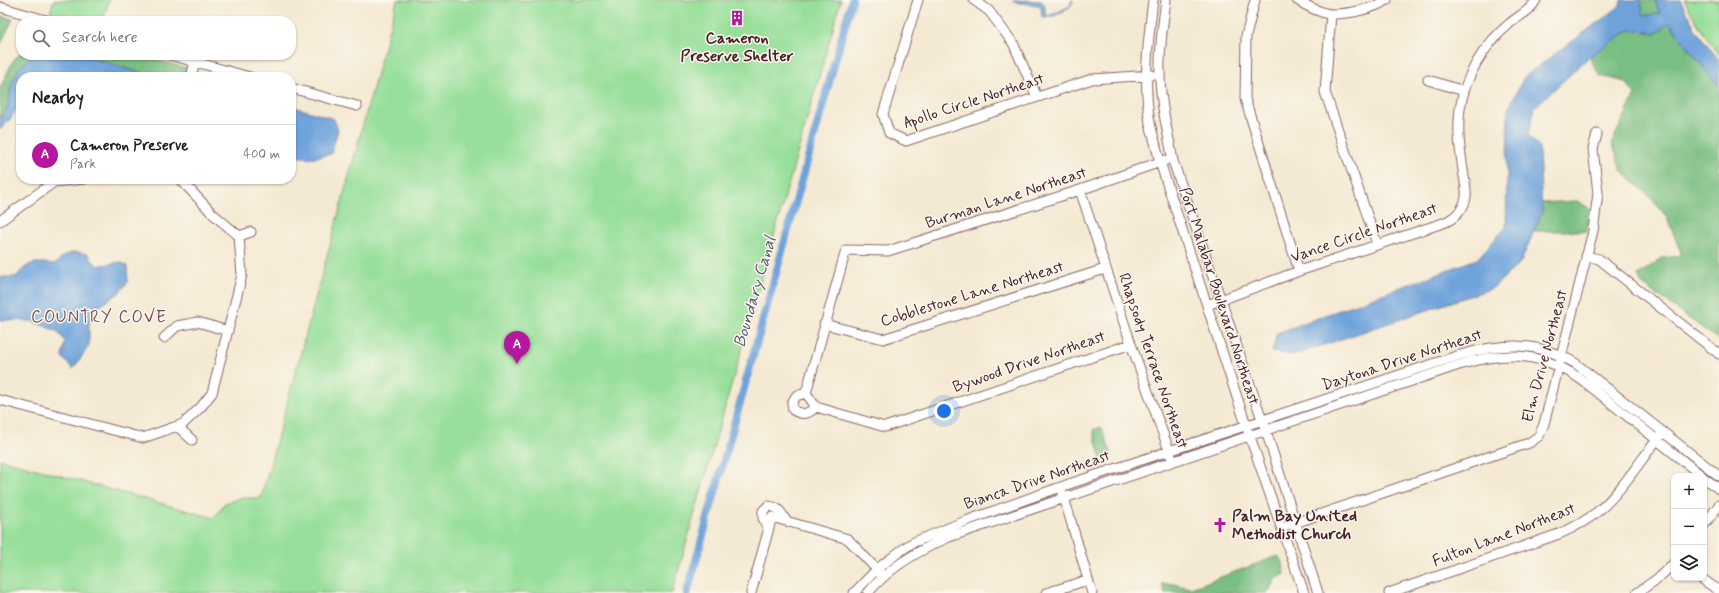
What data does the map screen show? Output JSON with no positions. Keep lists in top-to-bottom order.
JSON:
{
  "streets": {
    "street": [
      "Apollo Circle Northeast",
      "Burman Lane Northeast",
      "Vance Circle Northeast",
      "Cobblestone Lane Northeast",
      "Port Malabar Boulevard Northeast",
      "Elm Drive Northeast",
      "Daytona Drive Northeast",
      "Rhapsody Terrace Northeast",
      "Bywood Drive Northeast",
      "Bianca Drive Northeast",
      "Fulton Lane Northeast"
    ]
  },
  "crossings": [
    ["Apollo Circle Northeast", "Port Malabar Boulevard Northeast"],
    ["Burman Lane Northeast", "Cobblestone Lane Northeast"],
    ["Burman Lane Northeast", "Port Malabar Boulevard Northeast"],
    ["Burman Lane Northeast", "Rhapsody Terrace Northeast"],
    ["Vance Circle Northeast", "Port Malabar Boulevard Northeast"],
    ["Cobblestone Lane Northeast", "Rhapsody Terrace Northeast"],
    ["Port Malabar Boulevard Northeast", "Elm Drive Northeast"],
    ["Port Malabar Boulevard Northeast", "Daytona Drive Northeast"],
    ["Port Malabar Boulevard Northeast", "Bianca Drive Northeast"],
    ["Elm Drive Northeast", "Daytona Drive Northeast"],
    ["Daytona Drive Northeast", "Bianca Drive Northeast"],
    ["Daytona Drive Northeast", "Fulton Lane Northeast"],
    ["Rhapsody Terrace Northeast", "Bywood Drive Northeast"],
    ["Rhapsody Terrace Northeast", "Bianca Drive Northeast"]
  ],
  "districts": ["COUNTRY COVE"],
  "water": ["Boundary Canal"],
  "places": {
    "building": ["Cameron Preserve Shelter"],
    "church": ["Palm Bay United Methodist Church"]
  },
  "page": {
    "search": "Search here",
    "heading": "Nearby",
    "list": [
      {
        "mark": "A",
        "name": "Cameron Preserve",
        "note": "Park",
        "value": "400 m"
      }
    ],
    "pins": "A",
    "map_buttons": ["+", "−"]
  }
}
